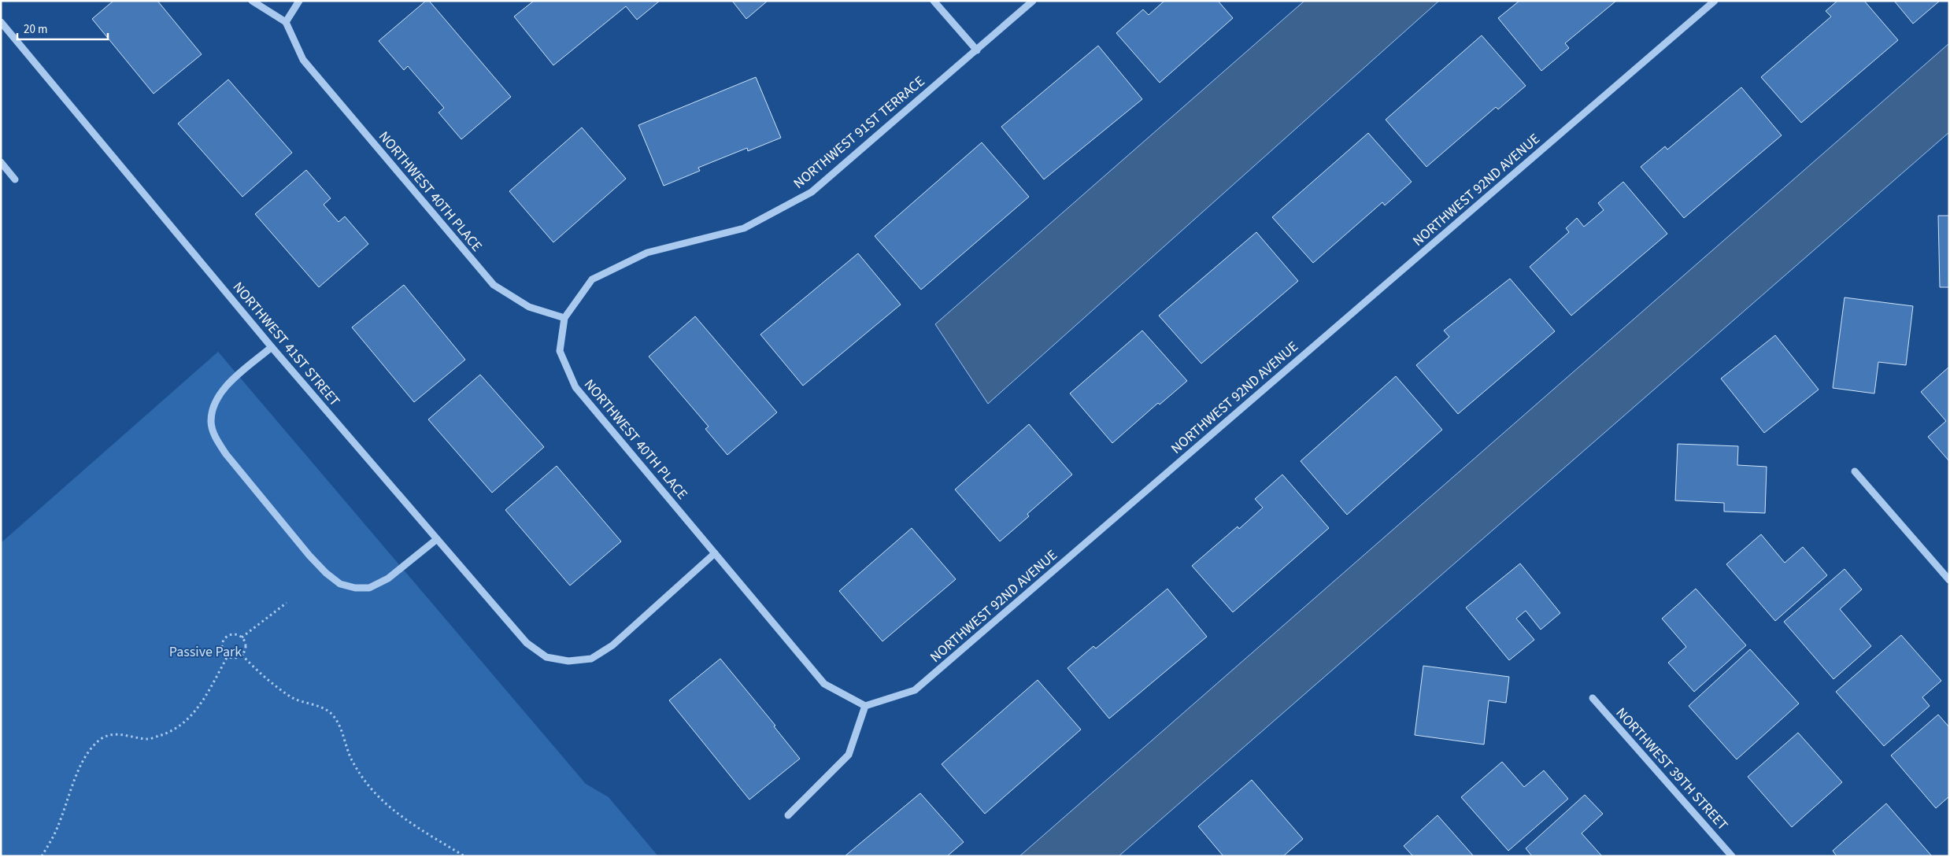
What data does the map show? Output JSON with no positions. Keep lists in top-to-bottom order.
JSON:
{
  "streets": {
    "street": [
      "NORTHWEST 91ST TERRACE",
      "NORTHWEST 92ND AVENUE",
      "NORTHWEST 40TH PLACE",
      "NORTHWEST 41ST STREET",
      "NORTHWEST 39TH STREET"
    ]
  },
  "crossings": [
    ["NORTHWEST 91ST TERRACE", "NORTHWEST 40TH PLACE"],
    ["NORTHWEST 92ND AVENUE", "NORTHWEST 40TH PLACE"],
    ["NORTHWEST 40TH PLACE", "NORTHWEST 41ST STREET"]
  ],
  "parks": ["Passive Park"],
  "scale_bar": "20 m"
}
